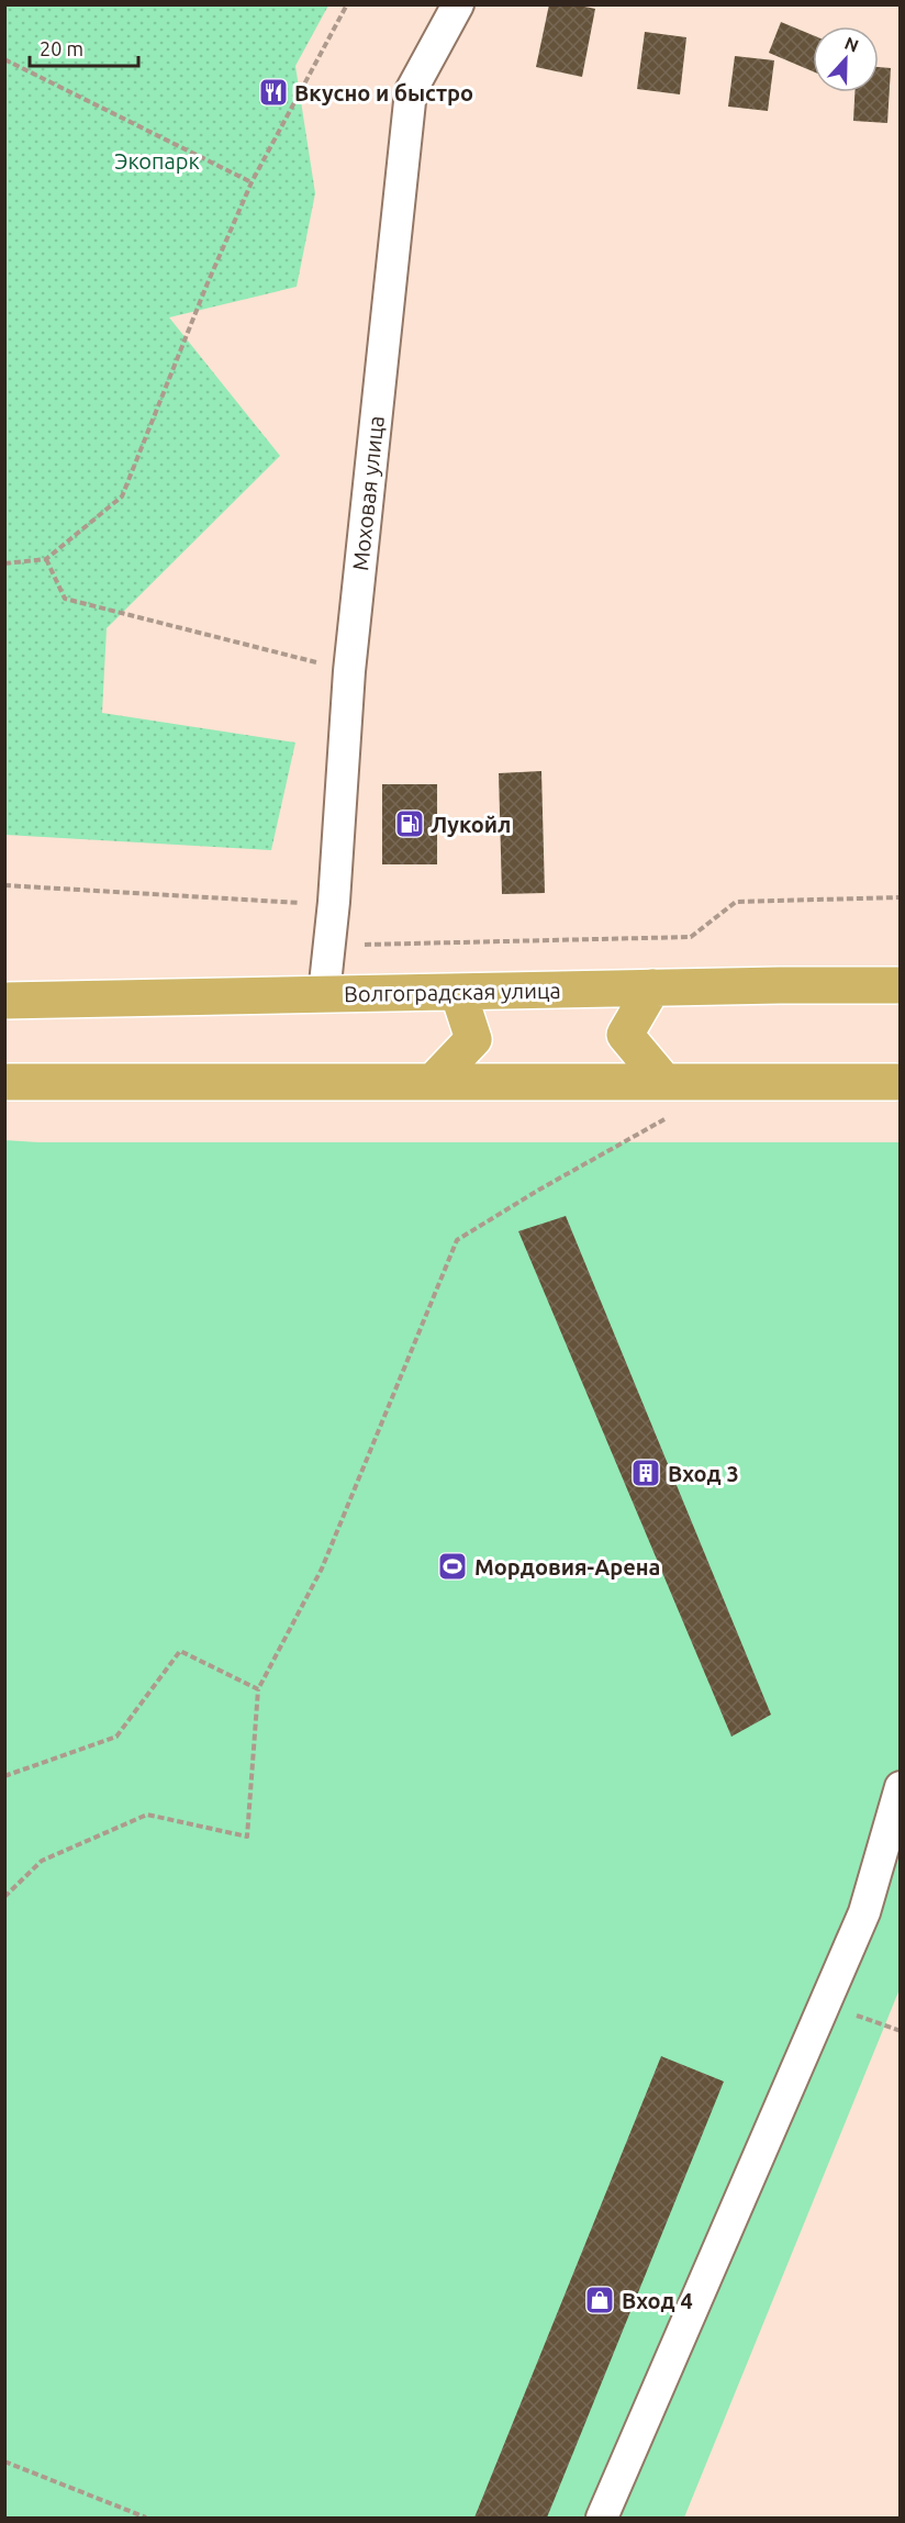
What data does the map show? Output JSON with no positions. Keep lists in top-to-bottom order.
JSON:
{
  "streets": {
    "main road": ["Волгоградская улица"],
    "street": ["Моховая улица"]
  },
  "crossings": [
    ["Моховая улица", "Волгоградская улица"]
  ],
  "parks": ["Экопарк"],
  "places": {
    "restaurant": ["Вкусно и быстро"],
    "fuel station": ["Лукойл"],
    "building": ["Вход 3"],
    "sports": ["Мордовия-Арена"],
    "shop": ["Вход 4"]
  },
  "scale_bar": "20 m",
  "north": "top"
}
